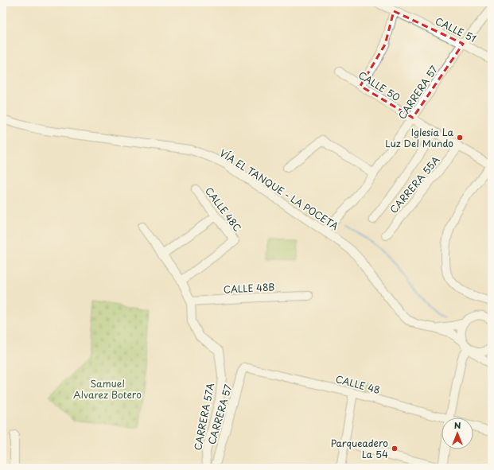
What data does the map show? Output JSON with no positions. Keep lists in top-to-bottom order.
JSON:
{
  "streets": {
    "street": [
      "CALLE 51",
      "CALLE 50",
      "CARRERA 57",
      "CARRERA 55A",
      "VÍA EL TANQUE - LA POCETA",
      "CALLE 48C",
      "CALLE 48B",
      "CALLE 48",
      "CARRERA 57A"
    ]
  },
  "crossings": [
    ["CALLE 51", "CARRERA 57"],
    ["CALLE 50", "CARRERA 57"],
    ["CALLE 50", "CARRERA 55A"],
    ["CARRERA 57", "VÍA EL TANQUE - LA POCETA"],
    ["CARRERA 57", "CALLE 48"],
    ["CALLE 48C", "CARRERA 57A"],
    ["CALLE 48B", "CARRERA 57A"]
  ],
  "parks": ["Samuel Alvarez Botero"],
  "places": ["Iglesia La Luz Del Mundo", "Parqueadero La 54"],
  "north": "top"
}
